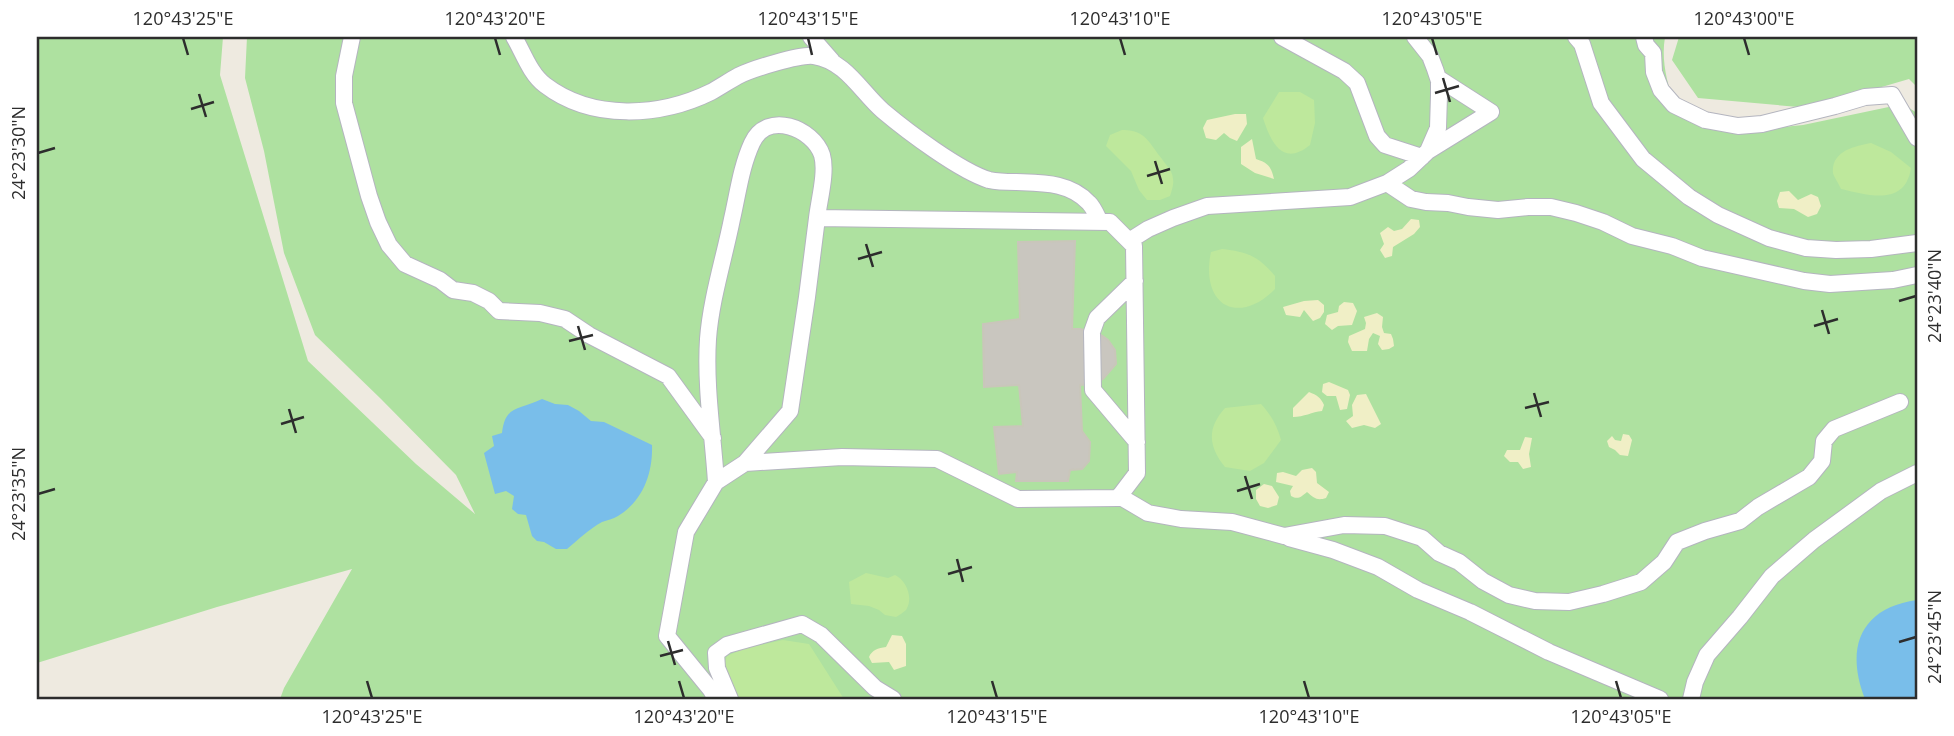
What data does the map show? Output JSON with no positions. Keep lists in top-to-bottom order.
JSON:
{
  "coordinates": [
    "120°43'25\"E",
    "120°43'20\"E",
    "120°43'15\"E",
    "120°43'10\"E",
    "120°43'05\"E",
    "120°43'00\"E",
    "24°23'30\"N",
    "24°23'40\"N",
    "24°23'35\"N",
    "24°23'45\"N"
  ]
}
